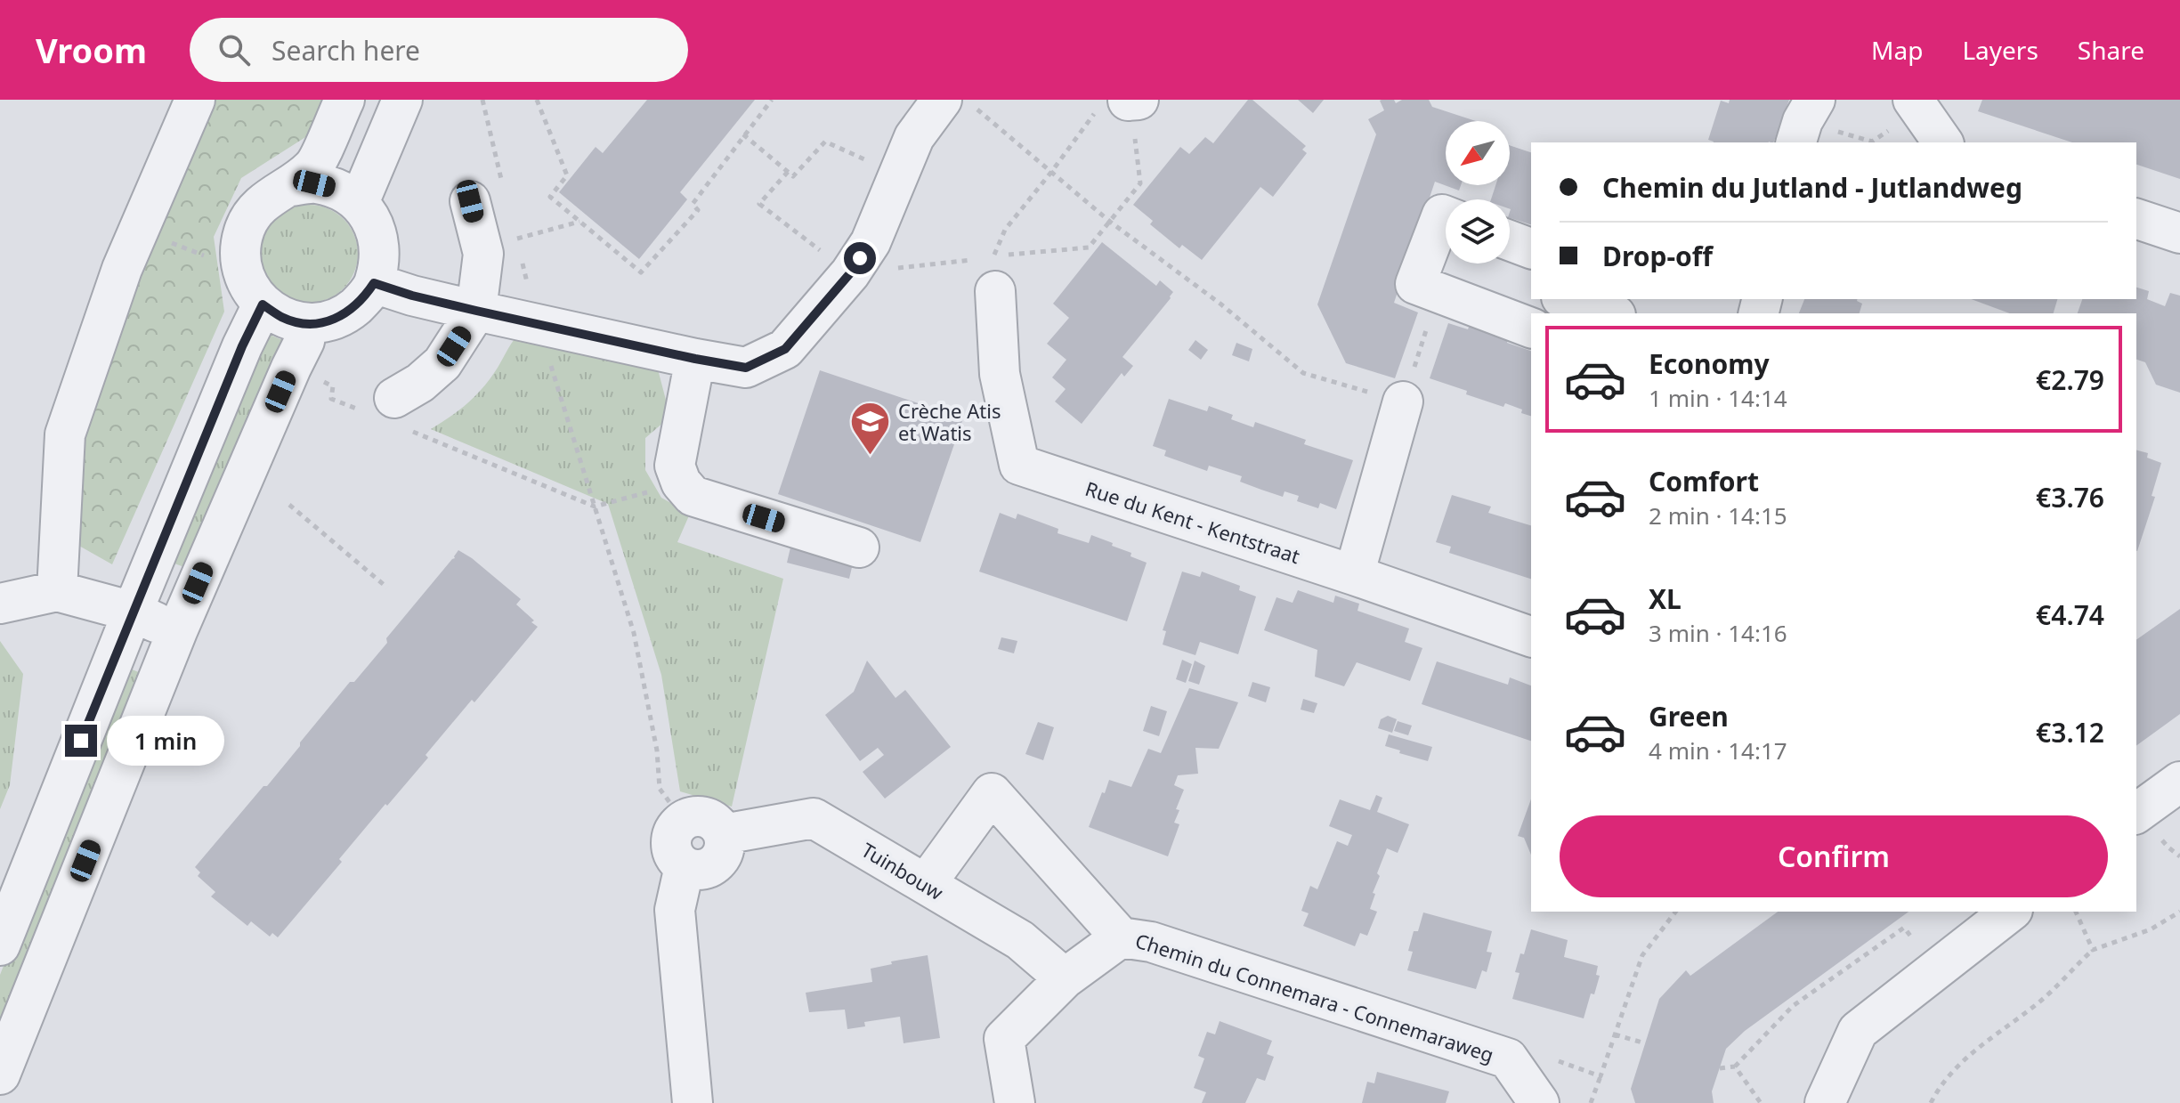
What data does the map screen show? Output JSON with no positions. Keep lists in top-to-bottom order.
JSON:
{
  "streets": {
    "street": ["Rue du Kent - Kentstraat", "Tuinbouw", "Chemin du Connemara - Connemaraweg"]
  },
  "places": {
    "school or university": ["Crèche Atis et Watis"]
  },
  "north": "bottom left",
  "page": {
    "header": "Vroom",
    "search": "Search here",
    "nav": ["Map", "Layers", "Share"],
    "banner": ["Chemin du Jutland - Jutlandweg", "Drop-off"],
    "list": [
      {
        "name": "Economy",
        "note": "1 min · 14:14",
        "value": "€2.79"
      },
      {
        "name": "Comfort",
        "note": "2 min · 14:15",
        "value": "€3.76"
      },
      {
        "name": "XL",
        "note": "3 min · 14:16",
        "value": "€4.74"
      },
      {
        "name": "Green",
        "note": "4 min · 14:17",
        "value": "€3.12"
      }
    ],
    "bubble": "1 min",
    "buttons": "Confirm"
  }
}
